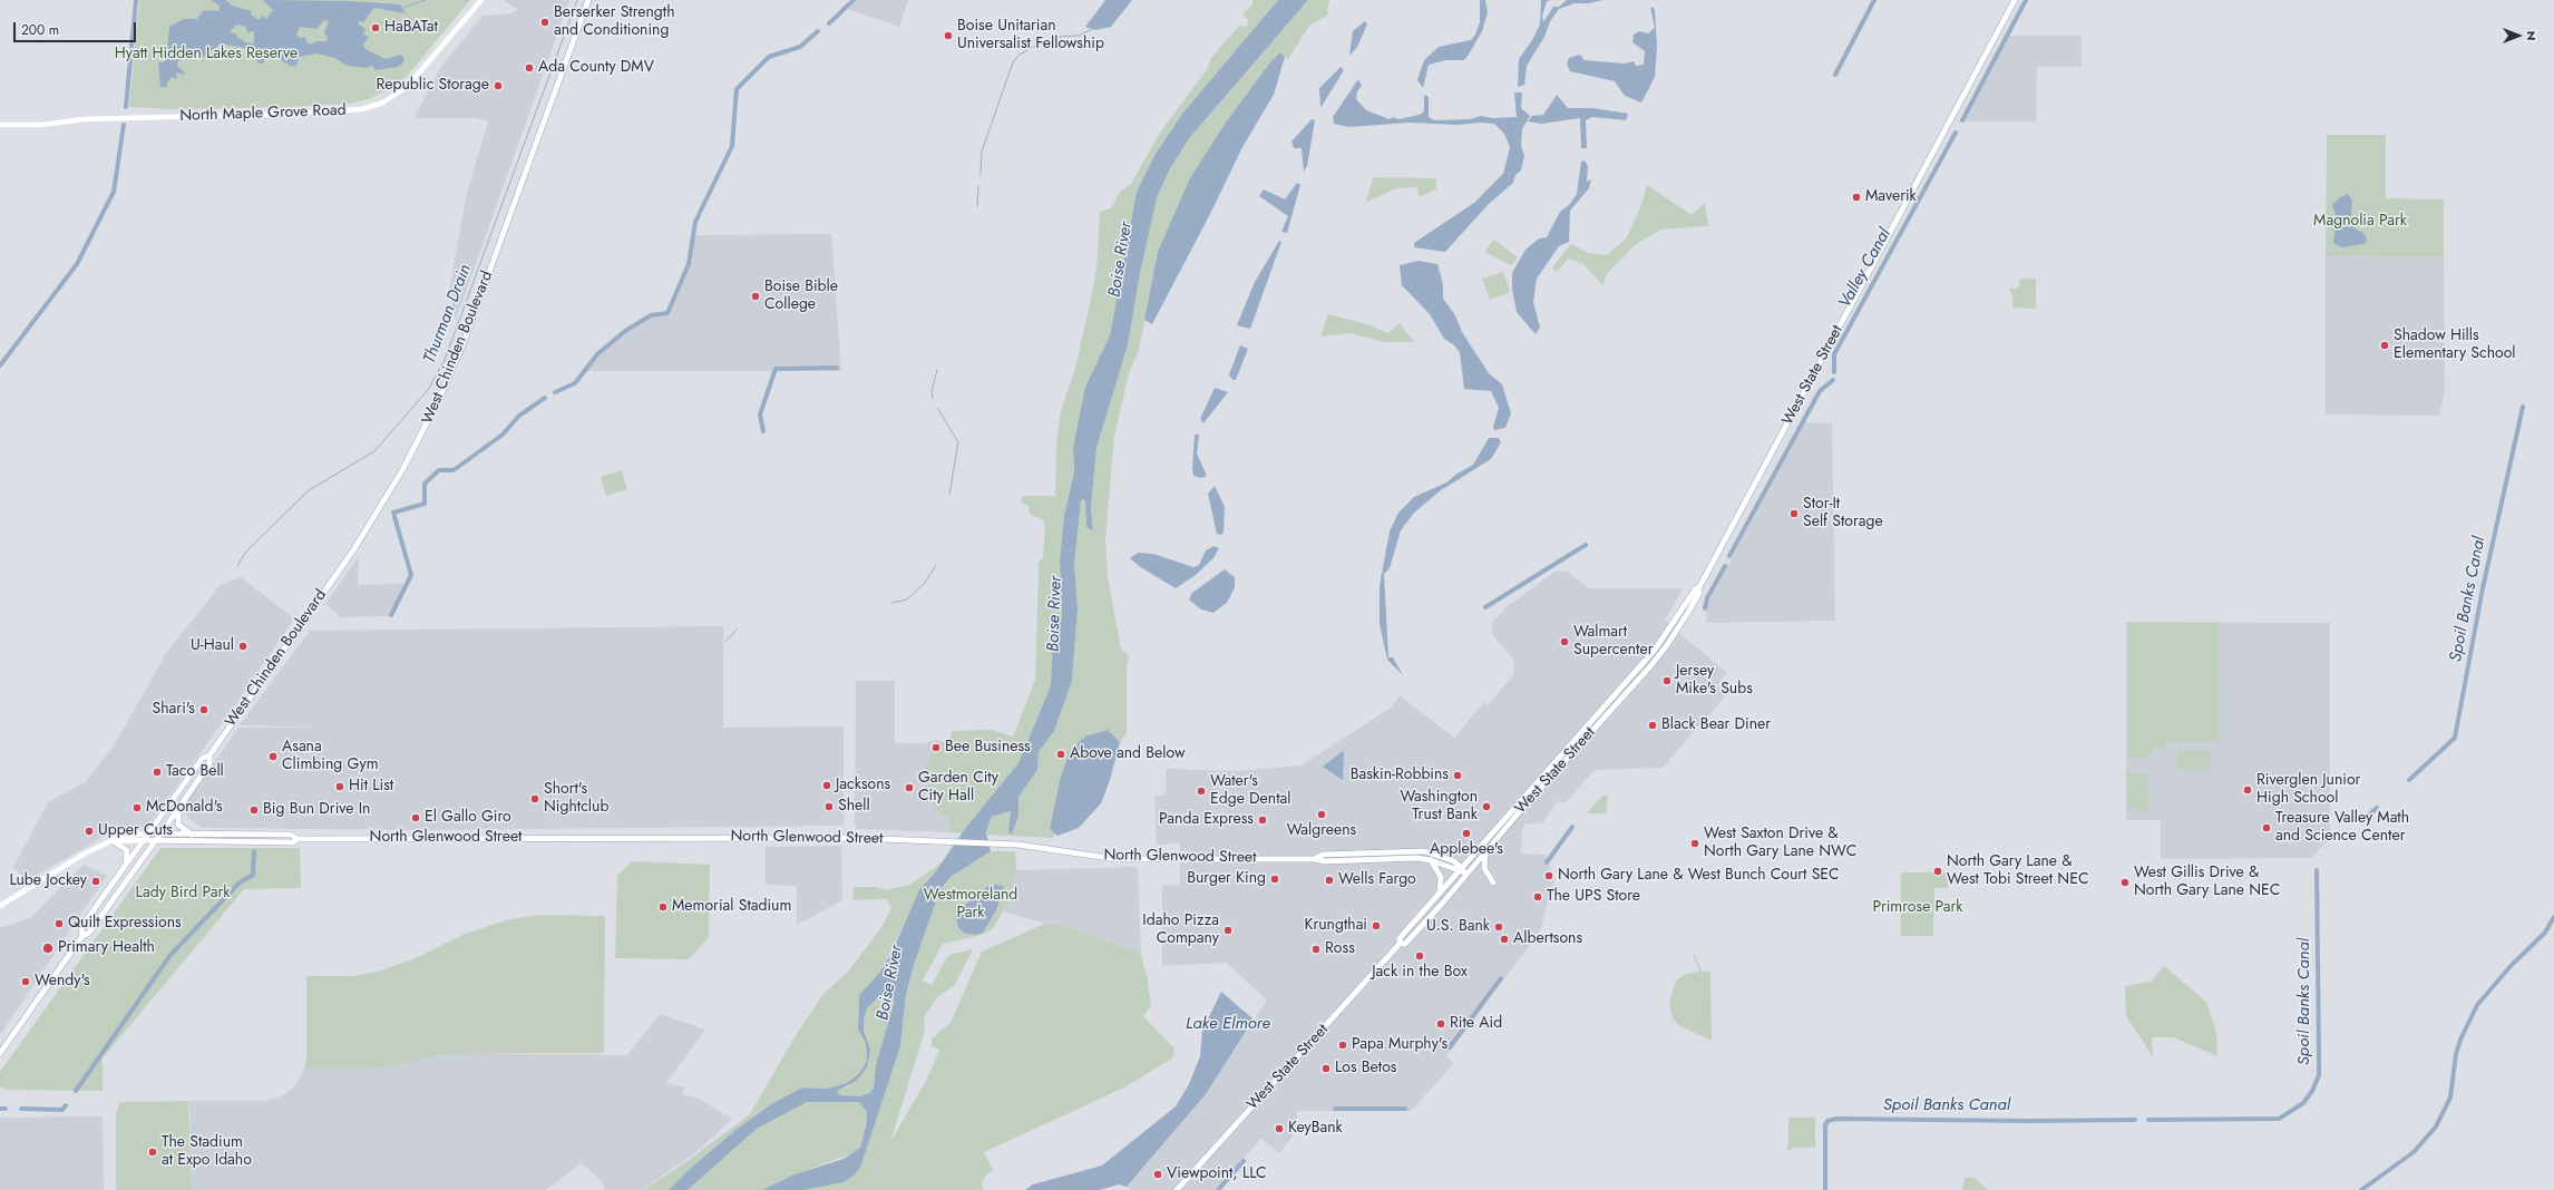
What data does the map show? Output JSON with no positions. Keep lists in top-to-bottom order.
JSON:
{
  "streets": {
    "main road": [
      "North Maple Grove Road",
      "West Chinden Boulevard",
      "West State Street",
      "North Glenwood Street"
    ]
  },
  "crossings": [
    ["West Chinden Boulevard", "North Glenwood Street"],
    ["West State Street", "North Glenwood Street"]
  ],
  "water": [
    "Boise River",
    "Valley Canal",
    "Thurman Drain",
    "Spoil Banks Canal",
    "Lake Elmore"
  ],
  "parks": [
    "Hyatt Hidden Lakes Reserve",
    "Magnolia Park",
    "Lady Bird Park",
    "Westmoreland Park",
    "Primrose Park"
  ],
  "places": [
    "Berserker Strength and Conditioning",
    "HaBATat",
    "Boise Unitarian Universalist Fellowship",
    "Ada County DMV",
    "Republic Storage",
    "Maverik",
    "Boise Bible College",
    "Shadow Hills Elementary School",
    "Stor-It Self Storage",
    "Walmart Supercenter",
    "U-Haul",
    "Jersey Mike's Subs",
    "Shari's",
    "Black Bear Diner",
    "Bee Business",
    "Above and Below",
    "Asana Climbing Gym",
    "Taco Bell",
    "Baskin-Robbins",
    "Jacksons",
    "Hit List",
    "Garden City City Hall",
    "Riverglen Junior High School",
    "Water's Edge Dental",
    "Short's Nightclub",
    "Shell",
    "Washington Trust Bank",
    "McDonald's",
    "Big Bun Drive In",
    "Walgreens",
    "El Gallo Giro",
    "Panda Express",
    "Treasure Valley Math and Science Center",
    "Upper Cuts",
    "Applebee's",
    "West Saxton Drive & North Gary Lane NWC",
    "North Gary Lane & West Tobi Street NEC",
    "North Gary Lane & West Bunch Court SEC",
    "Burger King",
    "Wells Fargo",
    "Lube Jockey",
    "West Gillis Drive & North Gary Lane NEC",
    "The UPS Store",
    "Memorial Stadium",
    "Quilt Expressions",
    "Krungthai",
    "U.S. Bank",
    "Idaho Pizza Company",
    "Albertsons",
    "Primary Health",
    "Ross",
    "Jack in the Box",
    "Wendy's",
    "Rite Aid",
    "Papa Murphy's",
    "Los Betos",
    "KeyBank",
    "The Stadium at Expo Idaho",
    "Viewpoint, LLC"
  ],
  "scale_bar": "200 m",
  "north": "right"
}
